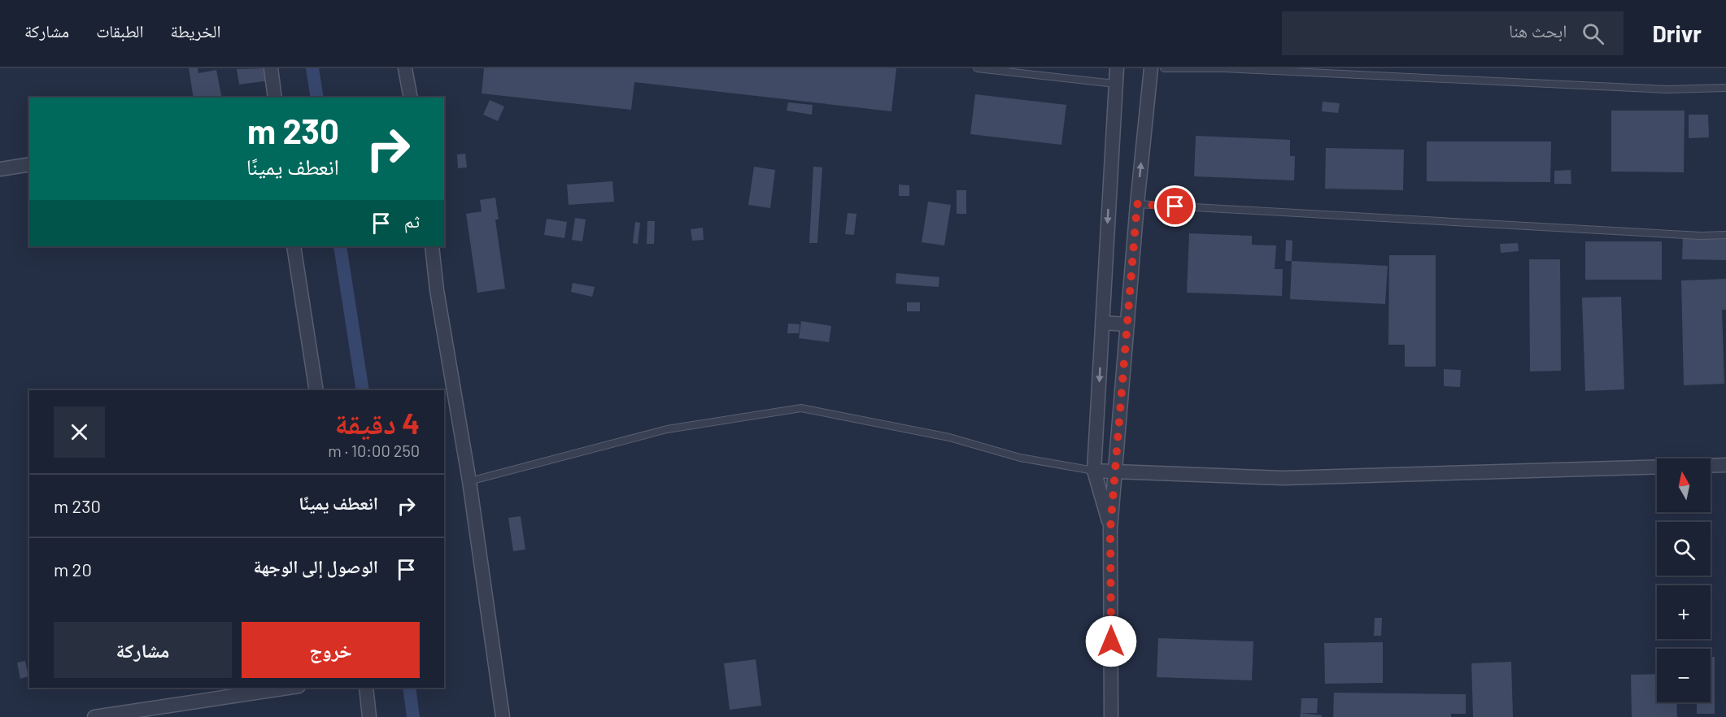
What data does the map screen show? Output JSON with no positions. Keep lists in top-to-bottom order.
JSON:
{
  "north": "top",
  "page": {
    "header": "Drivr",
    "search": "ابحث هنا",
    "nav": ["الخريطة", "الطبقات", "مشاركة"],
    "turn": ["230 m", "انعطف يمينًا"],
    "then": "ثم",
    "heading": ["4 دقيقة", "250 m · 10:00"],
    "map_buttons": ["+", "−"],
    "list": [
      {
        "name": "انعطف يمينًا",
        "value": "230 m"
      },
      {
        "name": "الوصول إلى الوجهة",
        "value": "20 m"
      }
    ],
    "buttons": ["خروج", "مشاركة"]
  }
}
